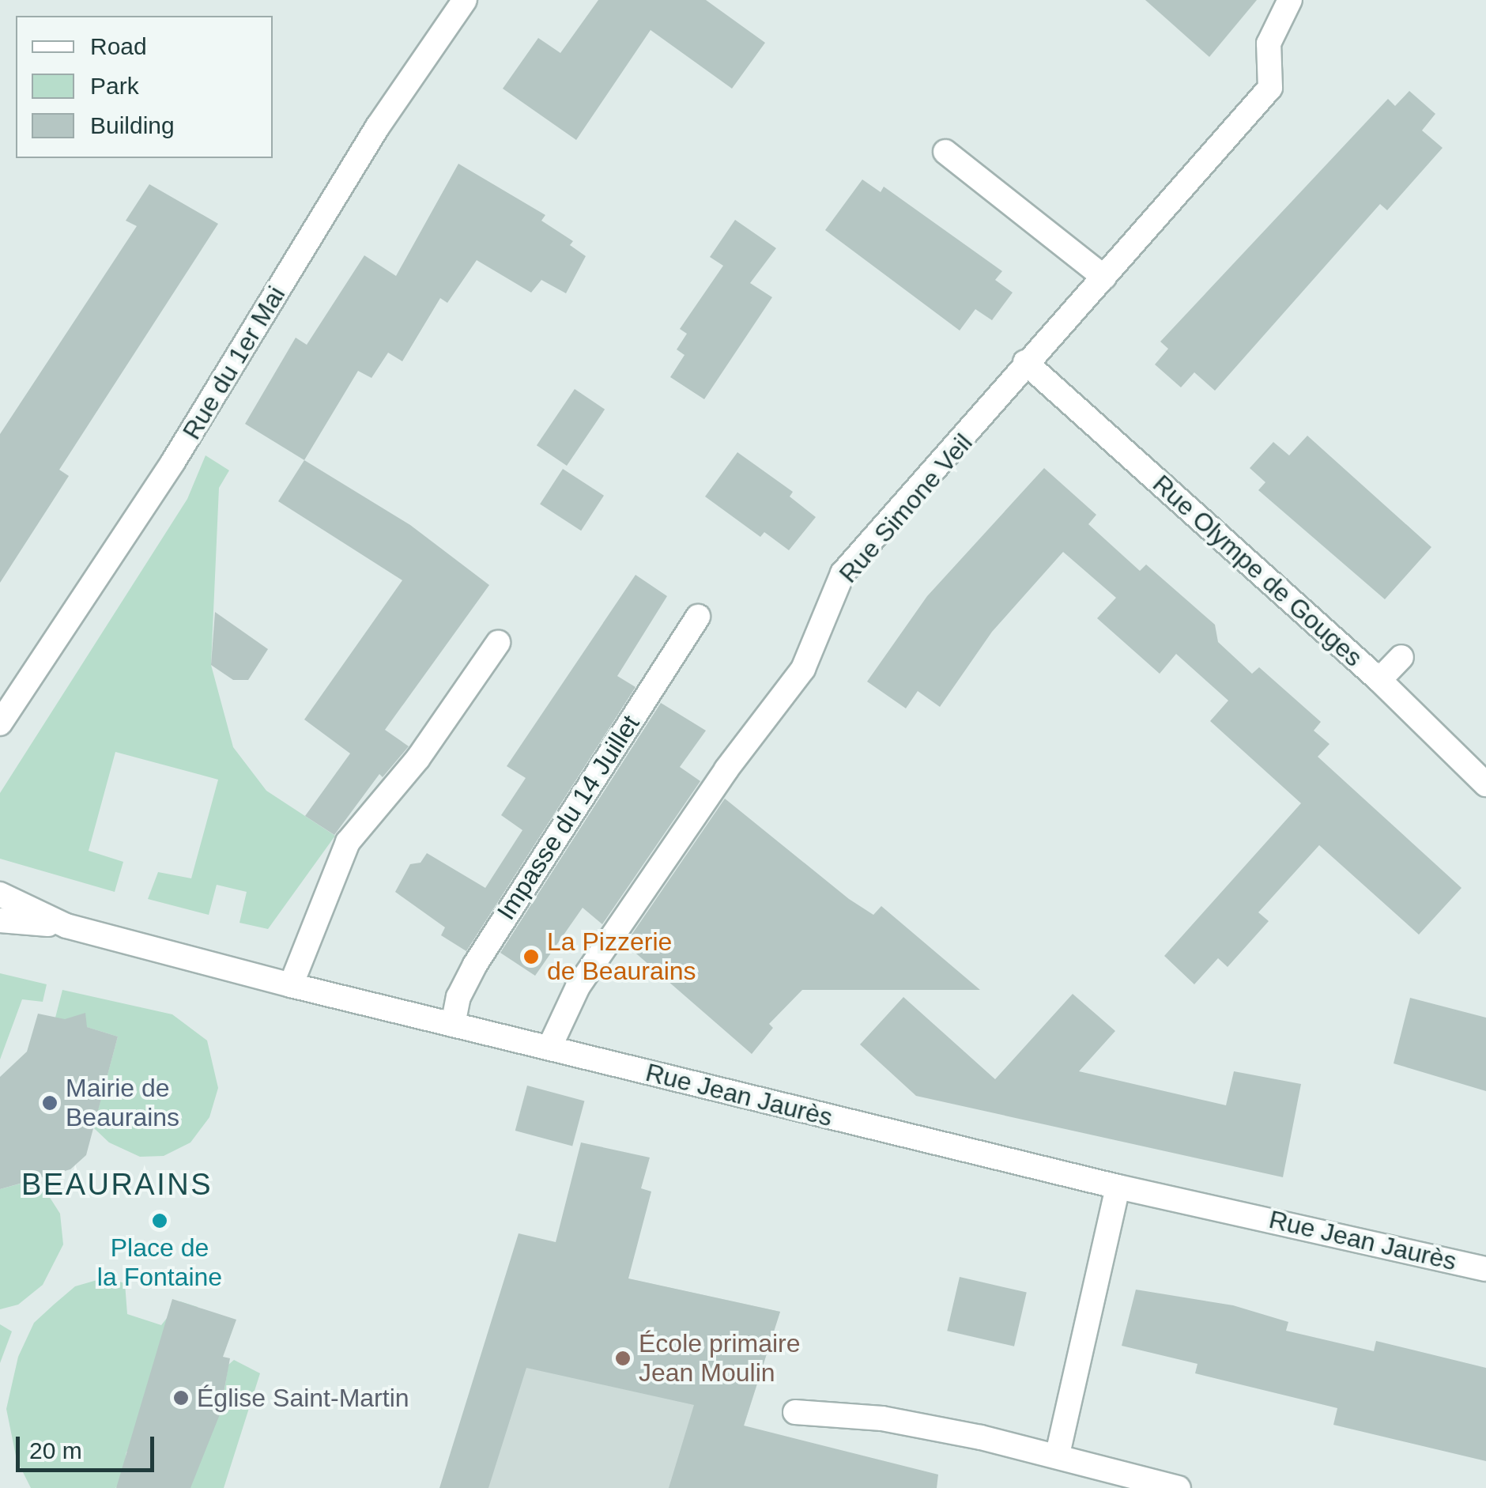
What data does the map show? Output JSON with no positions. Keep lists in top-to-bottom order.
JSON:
{
  "streets": {
    "street": [
      "Rue du 1er Mai",
      "Rue Simone Veil",
      "Rue Olympe de Gouges",
      "Impasse du 14 Juillet",
      "Rue Jean Jaurès"
    ]
  },
  "crossings": [
    ["Rue Simone Veil", "Rue Olympe de Gouges"],
    ["Rue Simone Veil", "Rue Jean Jaurès"],
    ["Impasse du 14 Juillet", "Rue Jean Jaurès"]
  ],
  "districts": ["BEAURAINS"],
  "places": [
    "La Pizzerie de Beaurains",
    "Mairie de Beaurains",
    "Place de la Fontaine",
    "École primaire Jean Moulin",
    "Église Saint-Martin"
  ],
  "legend": ["Road", "Park", "Building"],
  "scale_bar": "20 m"
}
